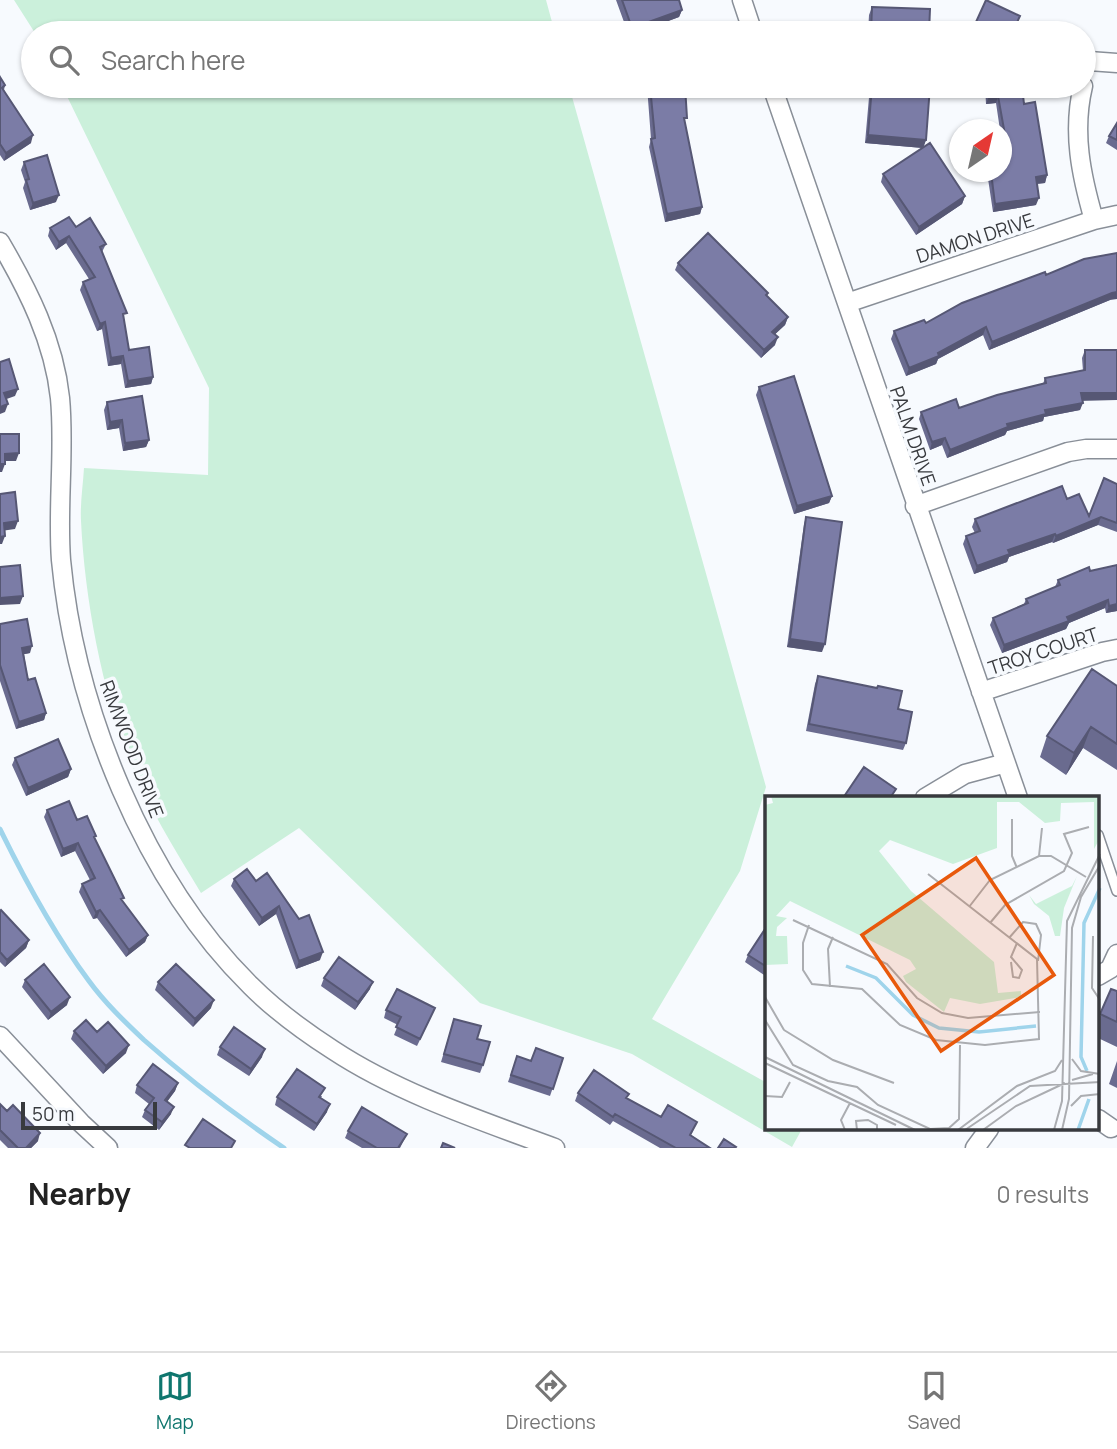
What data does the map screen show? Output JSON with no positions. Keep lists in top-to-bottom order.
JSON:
{
  "streets": {
    "street": [
      "DAMON DRIVE",
      "PALM DRIVE",
      "TROY COURT",
      "RIMWOOD DRIVE"
    ]
  },
  "crossings": [
    ["DAMON DRIVE", "PALM DRIVE"],
    ["PALM DRIVE", "TROY COURT"]
  ],
  "scale_bar": "50 m",
  "north": "top right",
  "page": {
    "search": "Search here",
    "scale": "50 m",
    "heading": ["Nearby", "0 results"],
    "nav": ["Map", "Directions", "Saved"]
  }
}
